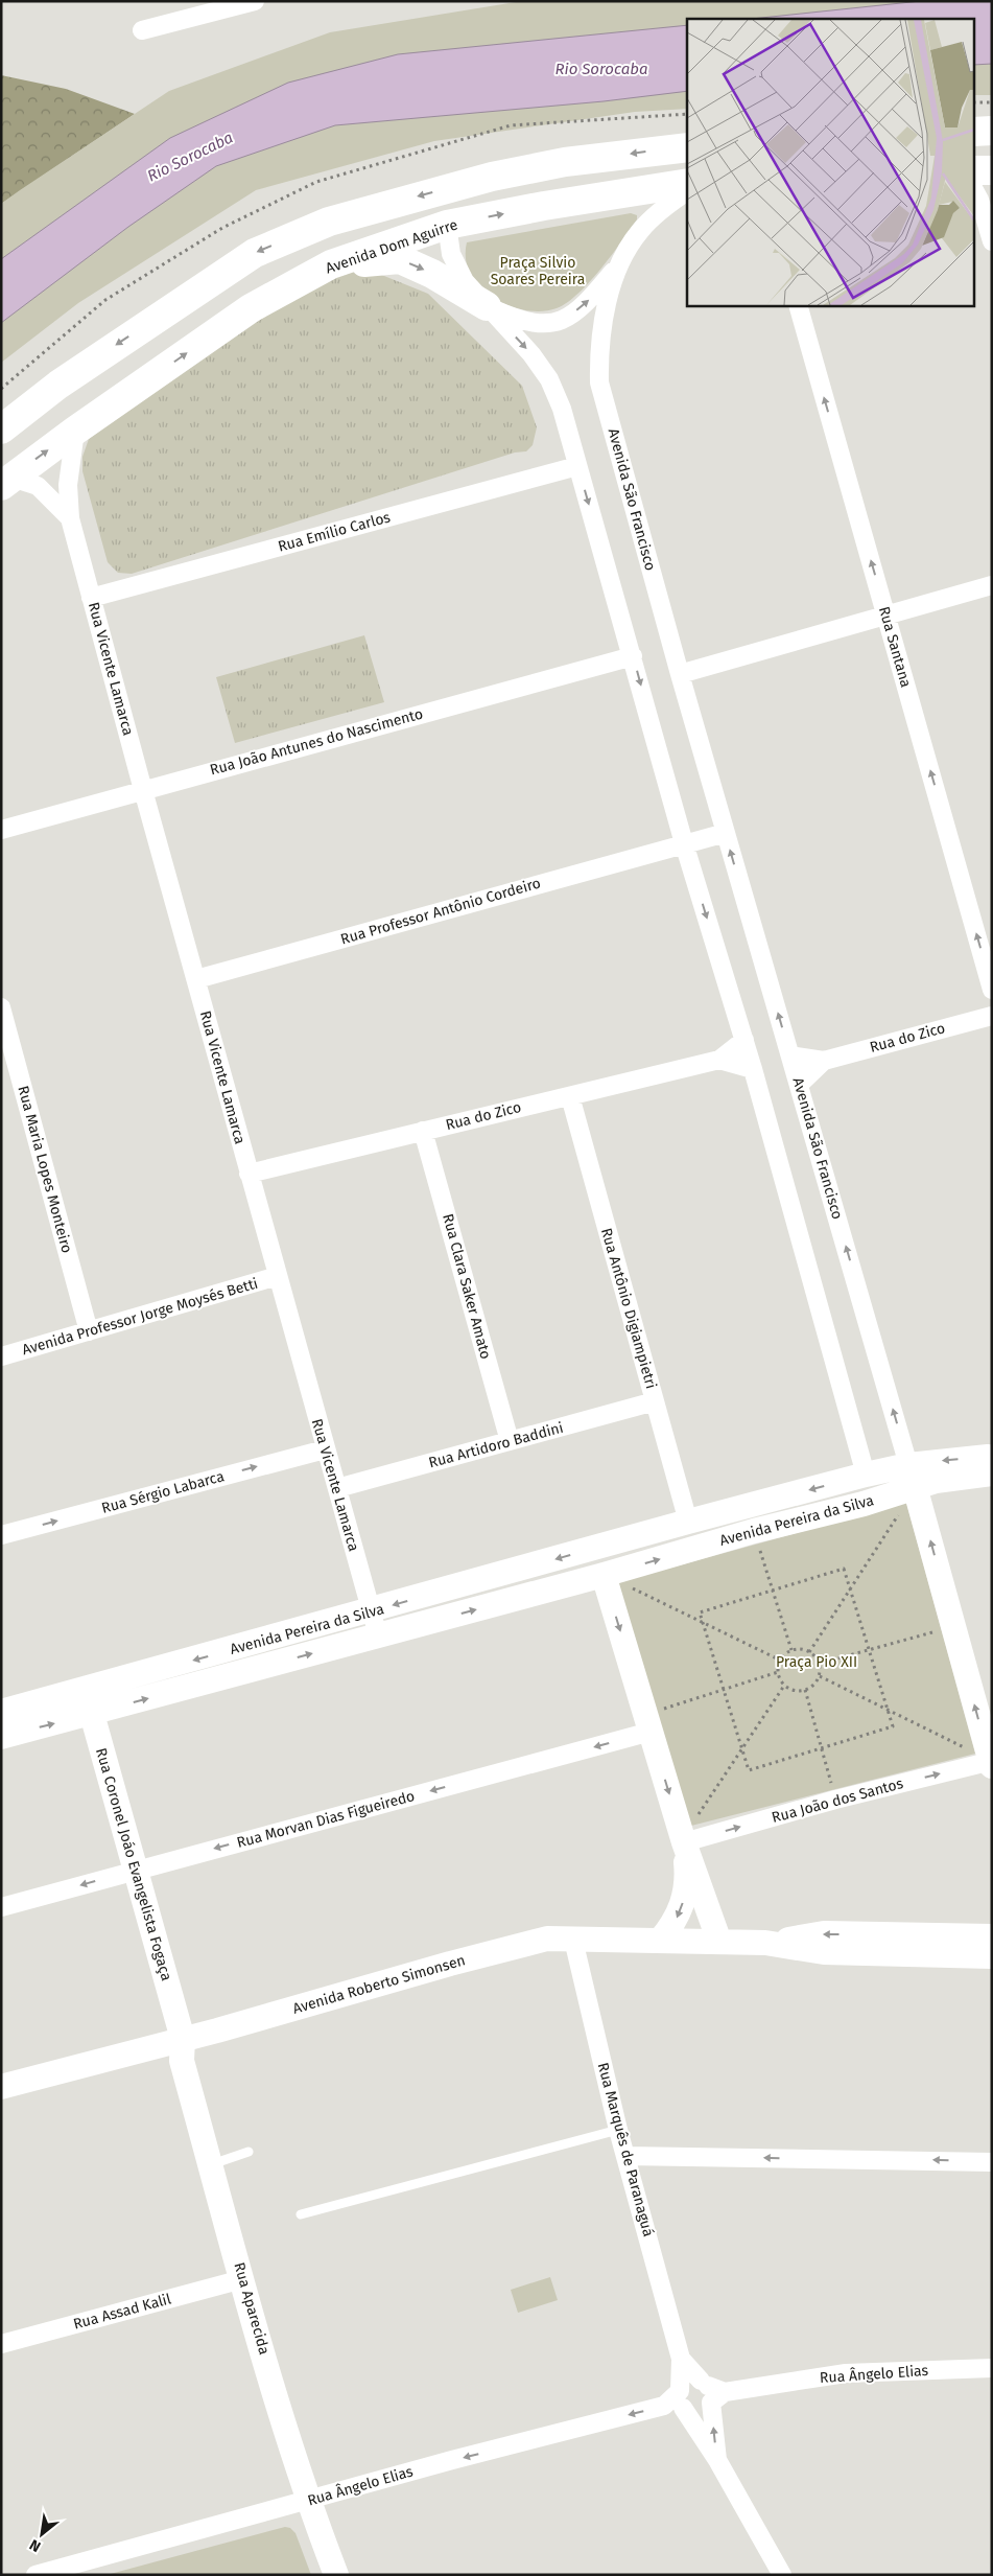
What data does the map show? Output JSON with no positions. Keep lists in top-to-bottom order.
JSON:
{
  "streets": {
    "highway": ["Avenida Dom Aguirre"],
    "main road": [
      "Avenida Pereira da Silva",
      "Rua Coronel Joáo Evangelista Fogaça",
      "Avenida Roberto Simonsen",
      "Rua Aparecida"
    ],
    "street": [
      "Avenida São Francisco",
      "Rua Emílio Carlos",
      "Rua Santana",
      "Rua Vicente Lamarca",
      "Rua João Antunes do Nascimento",
      "Rua Professor Antônio Cordeiro",
      "Rua do Zico",
      "Rua Maria Lopes Monteiro",
      "Rua Clara Saker Amato",
      "Rua Antônio Digiampietri",
      "Avenida Professor Jorge Moysés Betti",
      "Rua Artidoro Baddini",
      "Rua Sérgio Labarca",
      "Rua João dos Santos",
      "Rua Morvan Dias Figueiredo",
      "Rua Marquês de Paranaguá",
      "Rua Assad Kalil",
      "Rua Ângelo Elias"
    ]
  },
  "crossings": [
    ["Avenida Dom Aguirre", "Rua Vicente Lamarca"],
    ["Avenida São Francisco", "Rua do Zico"],
    ["Avenida São Francisco", "Avenida Pereira da Silva"],
    ["Rua Emílio Carlos", "Rua Vicente Lamarca"],
    ["Rua Vicente Lamarca", "Rua João Antunes do Nascimento"],
    ["Rua Vicente Lamarca", "Rua Professor Antônio Cordeiro"],
    ["Rua Vicente Lamarca", "Rua do Zico"],
    ["Rua Vicente Lamarca", "Avenida Professor Jorge Moysés Betti"],
    ["Rua Vicente Lamarca", "Rua Artidoro Baddini"],
    ["Rua Vicente Lamarca", "Rua Sérgio Labarca"],
    ["Rua Vicente Lamarca", "Avenida Pereira da Silva"],
    ["Rua do Zico", "Rua Clara Saker Amato"],
    ["Rua do Zico", "Rua Antônio Digiampietri"],
    ["Rua Maria Lopes Monteiro", "Avenida Professor Jorge Moysés Betti"],
    ["Rua Clara Saker Amato", "Rua Artidoro Baddini"],
    ["Rua Antônio Digiampietri", "Rua Artidoro Baddini"],
    ["Rua Antônio Digiampietri", "Avenida Pereira da Silva"],
    ["Avenida Pereira da Silva", "Rua Coronel Joáo Evangelista Fogaça"],
    ["Rua Morvan Dias Figueiredo", "Rua Coronel Joáo Evangelista Fogaça"],
    ["Rua Coronel Joáo Evangelista Fogaça", "Avenida Roberto Simonsen"],
    ["Rua Coronel Joáo Evangelista Fogaça", "Rua Aparecida"],
    ["Avenida Roberto Simonsen", "Rua Marquês de Paranaguá"],
    ["Avenida Roberto Simonsen", "Rua Aparecida"],
    ["Rua Marquês de Paranaguá", "Rua Ângelo Elias"],
    ["Rua Aparecida", "Rua Assad Kalil"],
    ["Rua Aparecida", "Rua Ângelo Elias"]
  ],
  "one_way": [
    "Rua Santana",
    "Rua Sérgio Labarca",
    "Rua João dos Santos",
    "Rua Morvan Dias Figueiredo",
    "Rua Ângelo Elias"
  ],
  "water": ["Rio Sorocaba"],
  "parks": ["Praça Silvio Soares Pereira", "Praça Pio XII"],
  "north": "bottom left"
}
